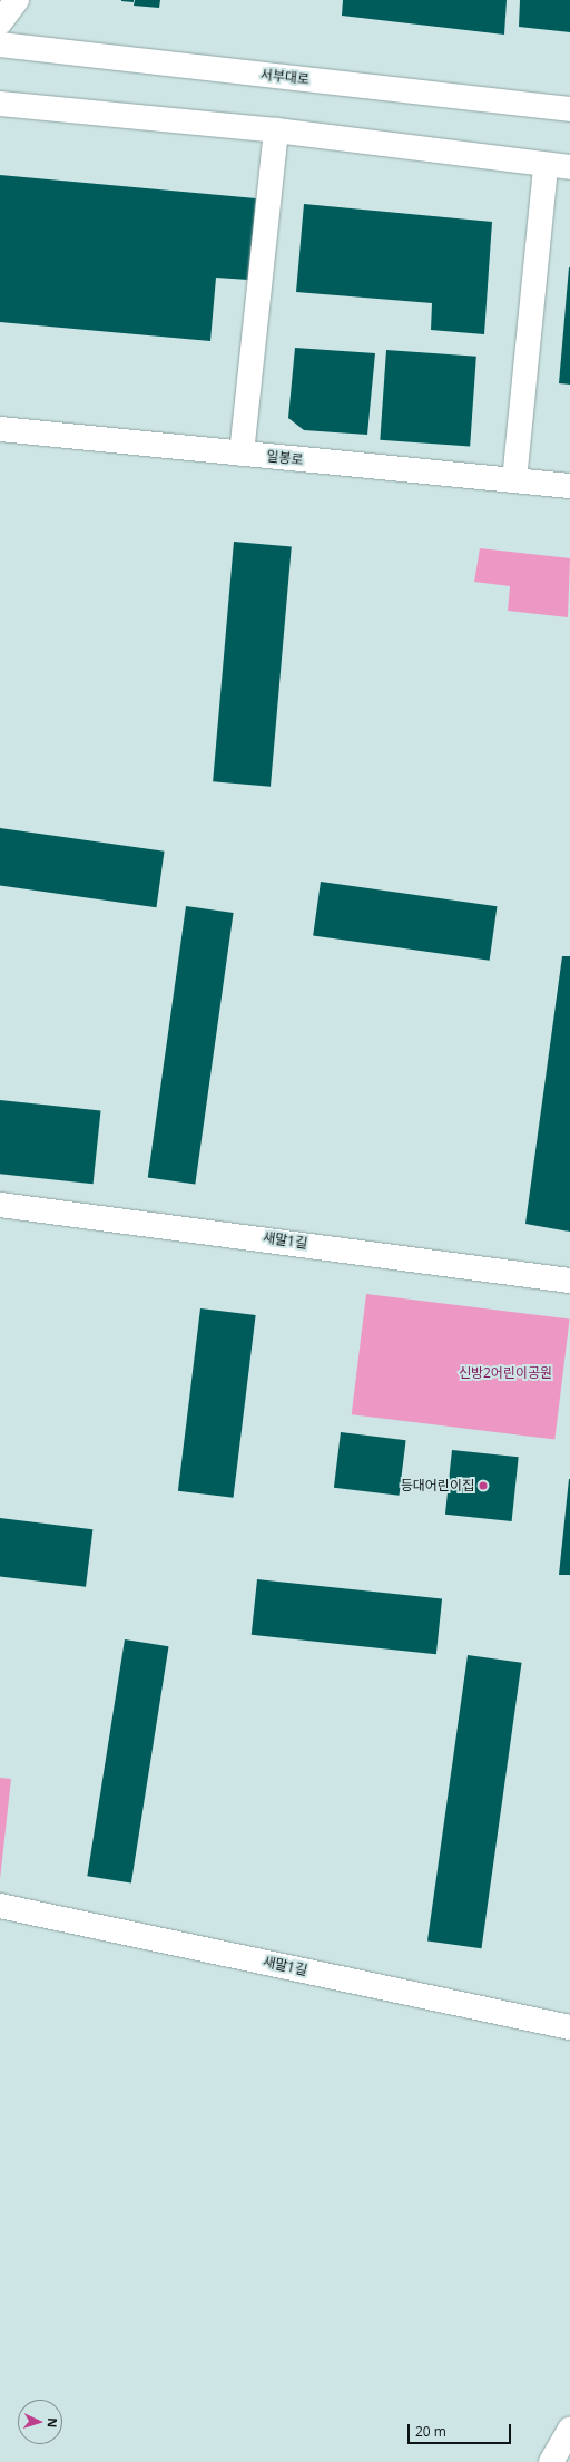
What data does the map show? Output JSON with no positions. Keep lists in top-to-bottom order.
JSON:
{
  "streets": {
    "street": ["서부대로", "일봉로", "새말1길"]
  },
  "parks": ["신방2어린이공원"],
  "places": ["등대어린이집"],
  "scale_bar": "20 m",
  "north": "right"
}
